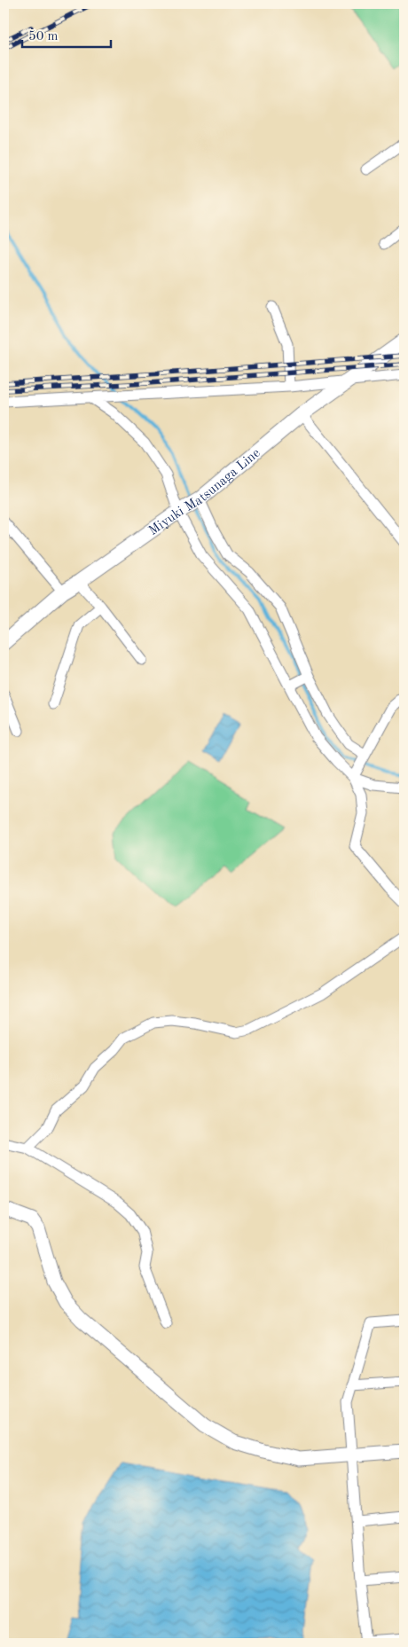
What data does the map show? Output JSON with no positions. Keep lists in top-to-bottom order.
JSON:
{
  "streets": {
    "main road": ["Miyuki Matsunaga Line"]
  },
  "scale_bar": "50 m"
}
